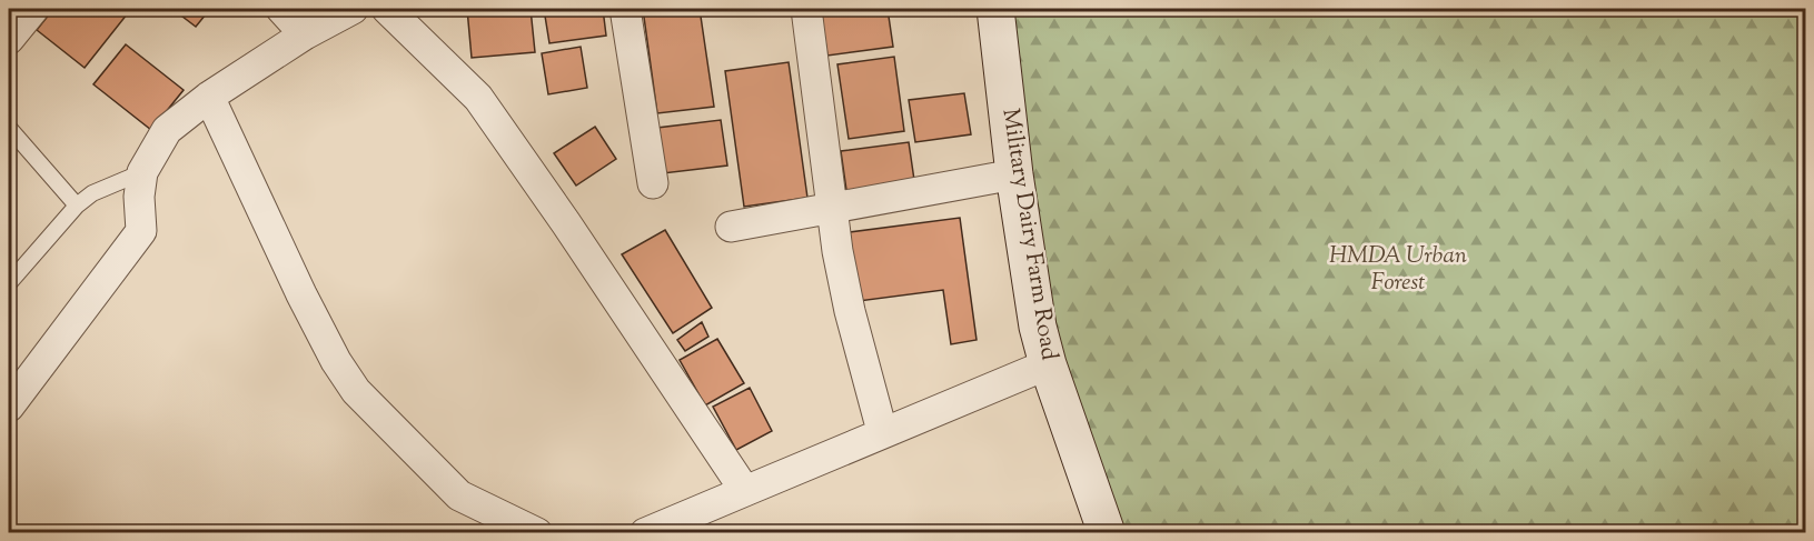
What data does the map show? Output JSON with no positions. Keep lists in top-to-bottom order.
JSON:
{
  "streets": {
    "main road": ["Military Dairy Farm Road"]
  },
  "parks": ["HMDA Urban Forest"]
}
